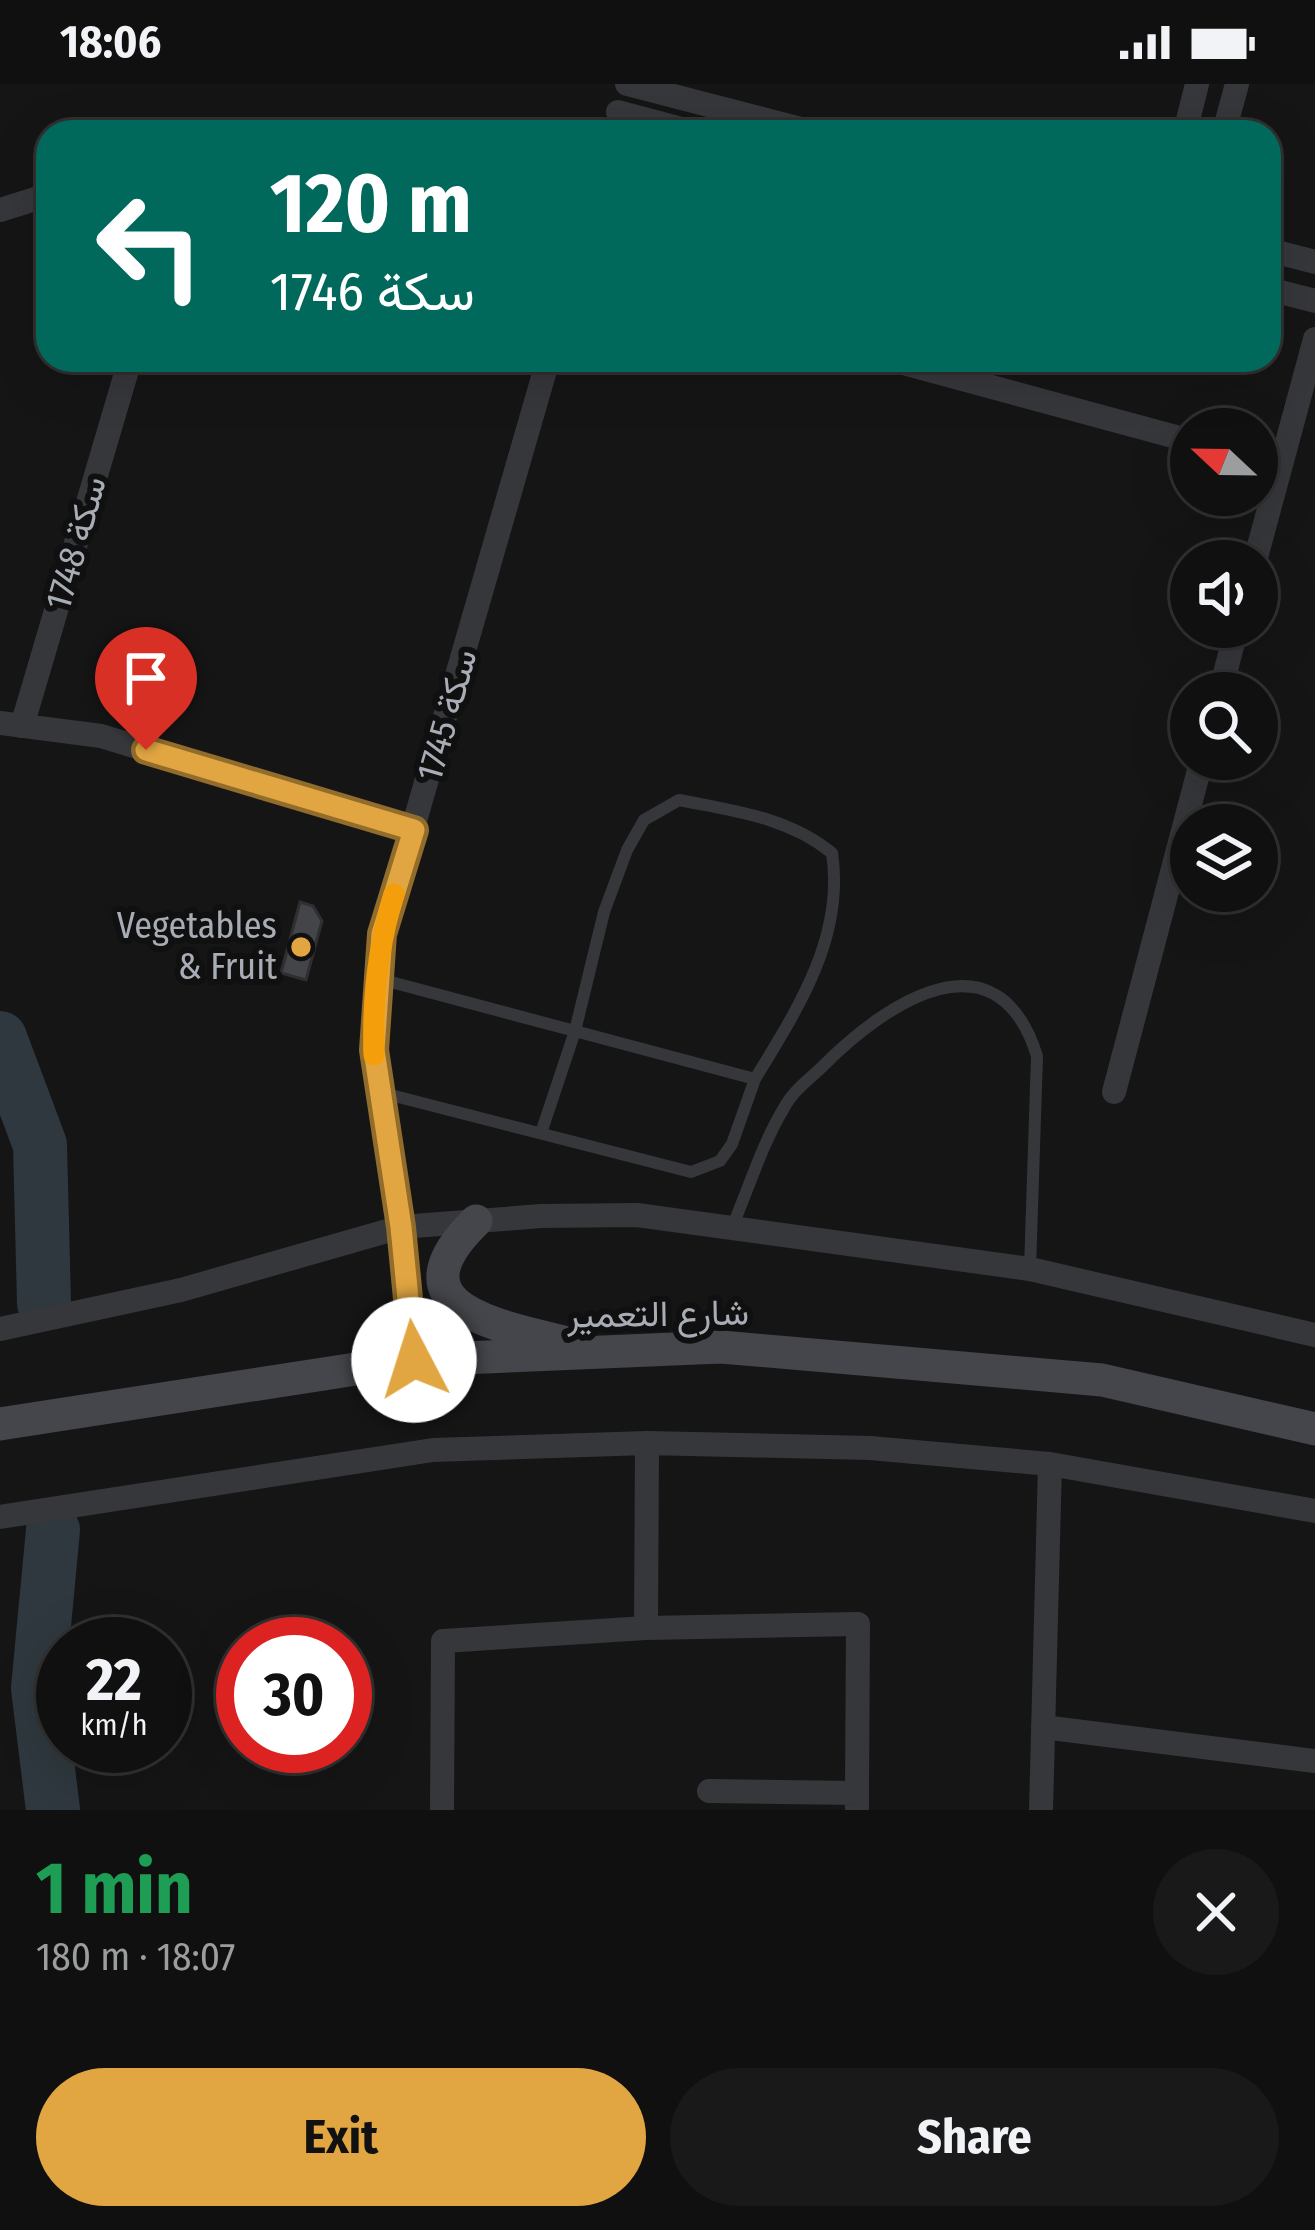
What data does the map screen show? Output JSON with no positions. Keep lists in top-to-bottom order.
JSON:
{
  "streets": {
    "main road": ["شارع التعمير"],
    "street": ["سكة 1748", "سكة 1745"]
  },
  "crossings": [
    ["سكة 1745", "شارع التعمير"]
  ],
  "places": ["Vegetables & Fruit"],
  "north": "left",
  "page": {
    "status": "18:06",
    "turn": ["120 m", "سكة 1746"],
    "speed": "22 km/h",
    "limit": "30",
    "heading": ["1 min", "180 m · 18:07"],
    "buttons": ["Exit", "Share"]
  }
}
